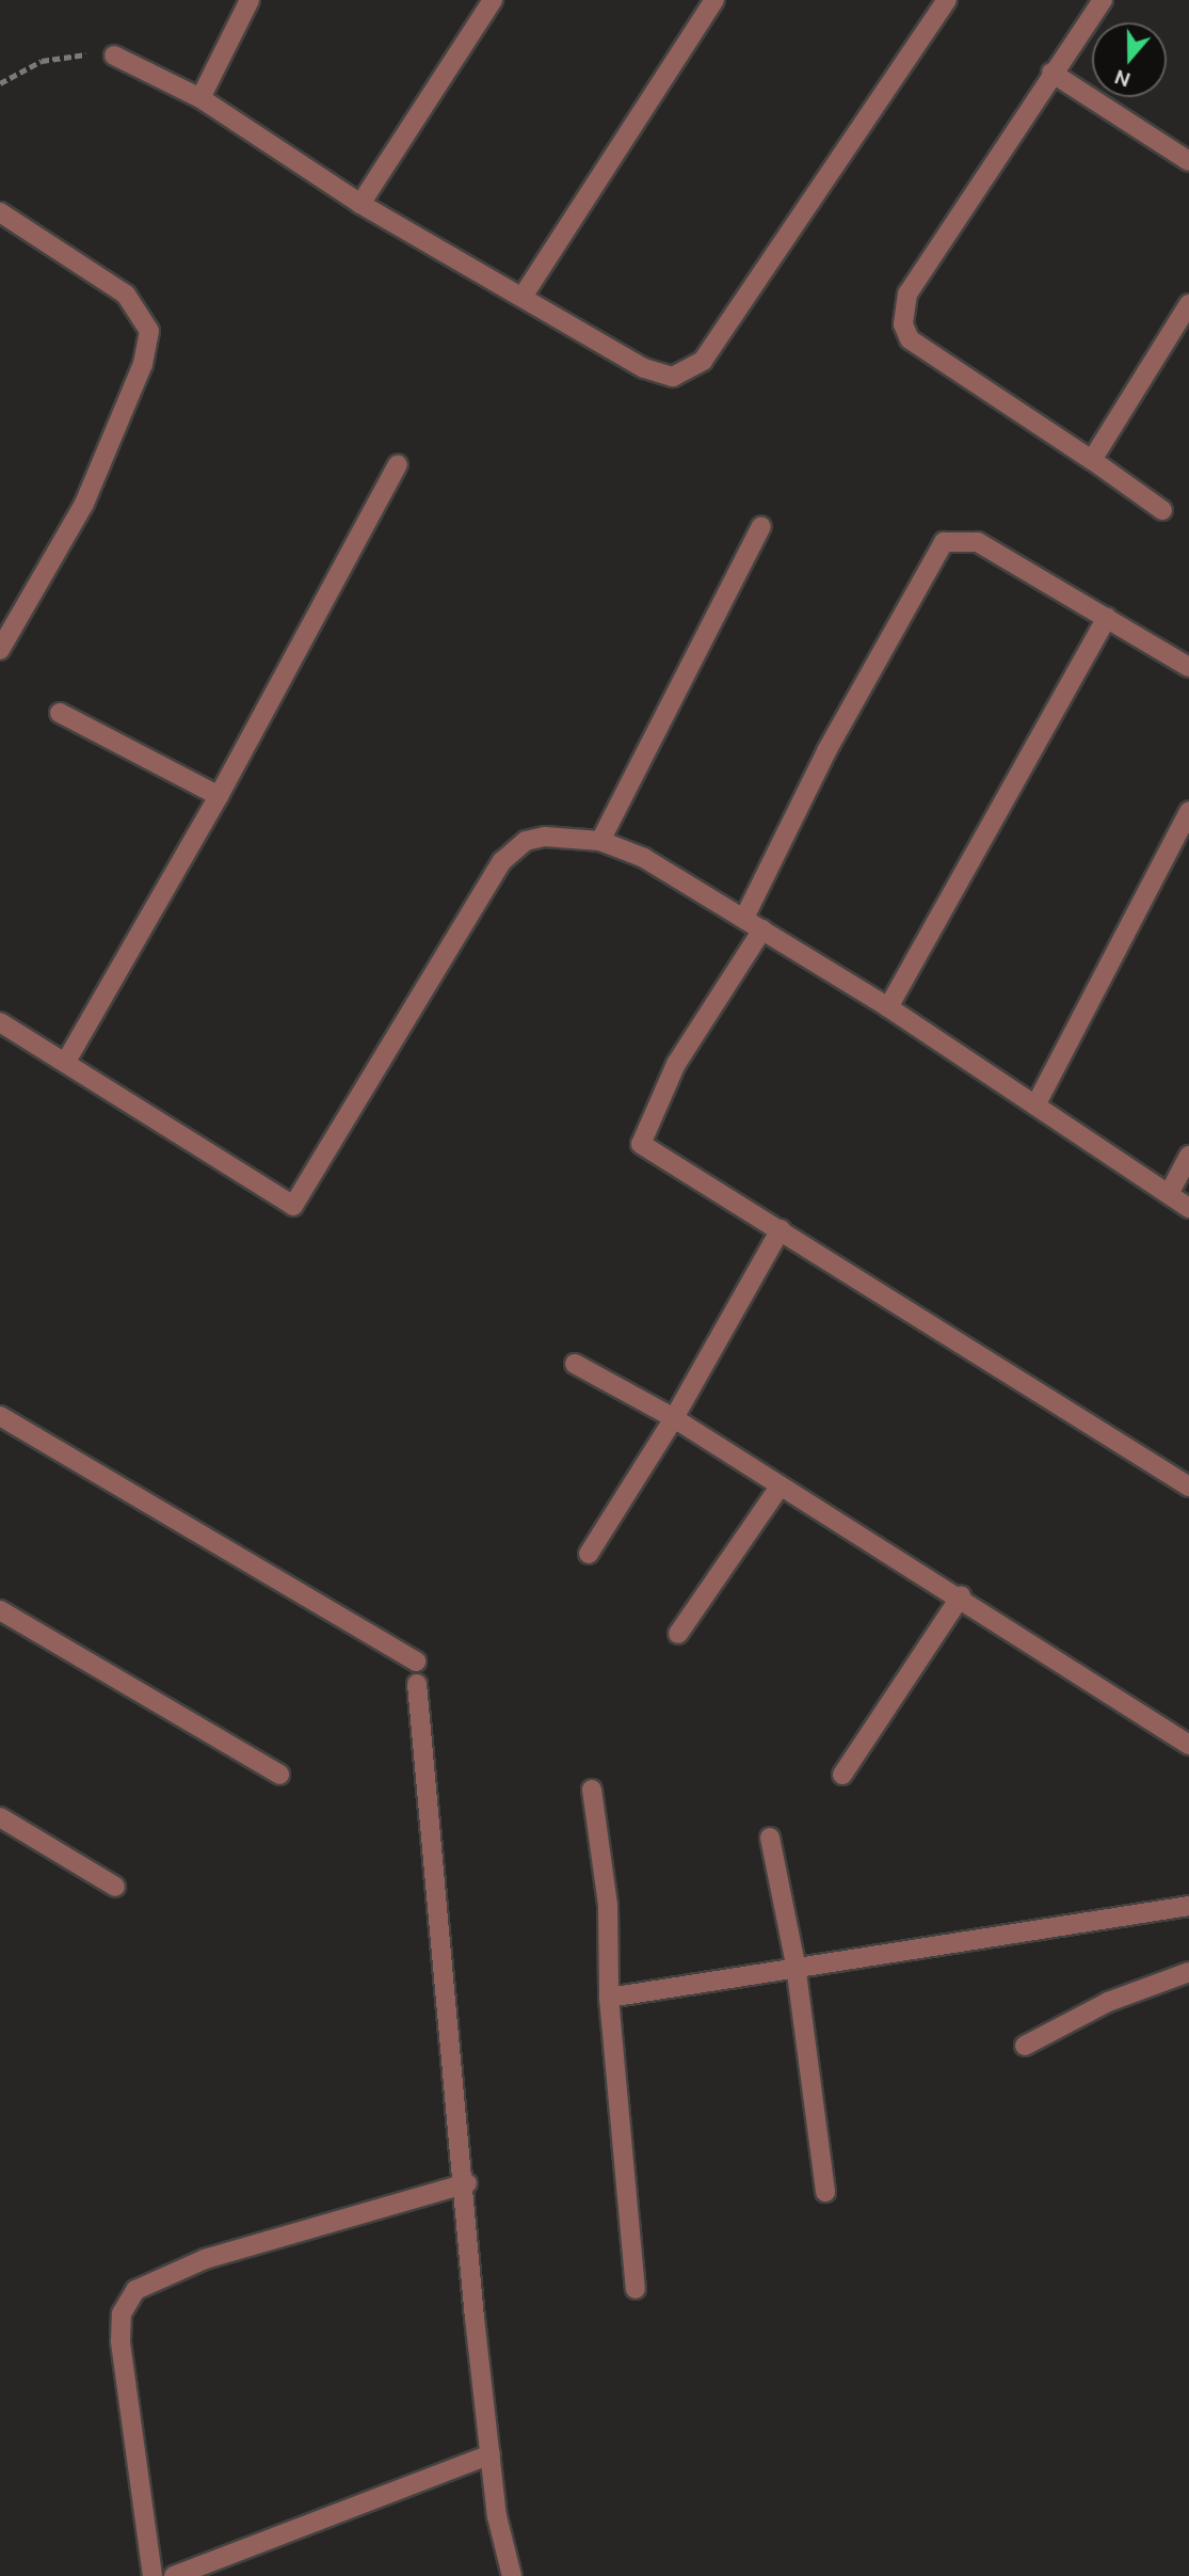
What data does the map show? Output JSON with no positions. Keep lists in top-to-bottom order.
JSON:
{
  "north": "bottom"
}
